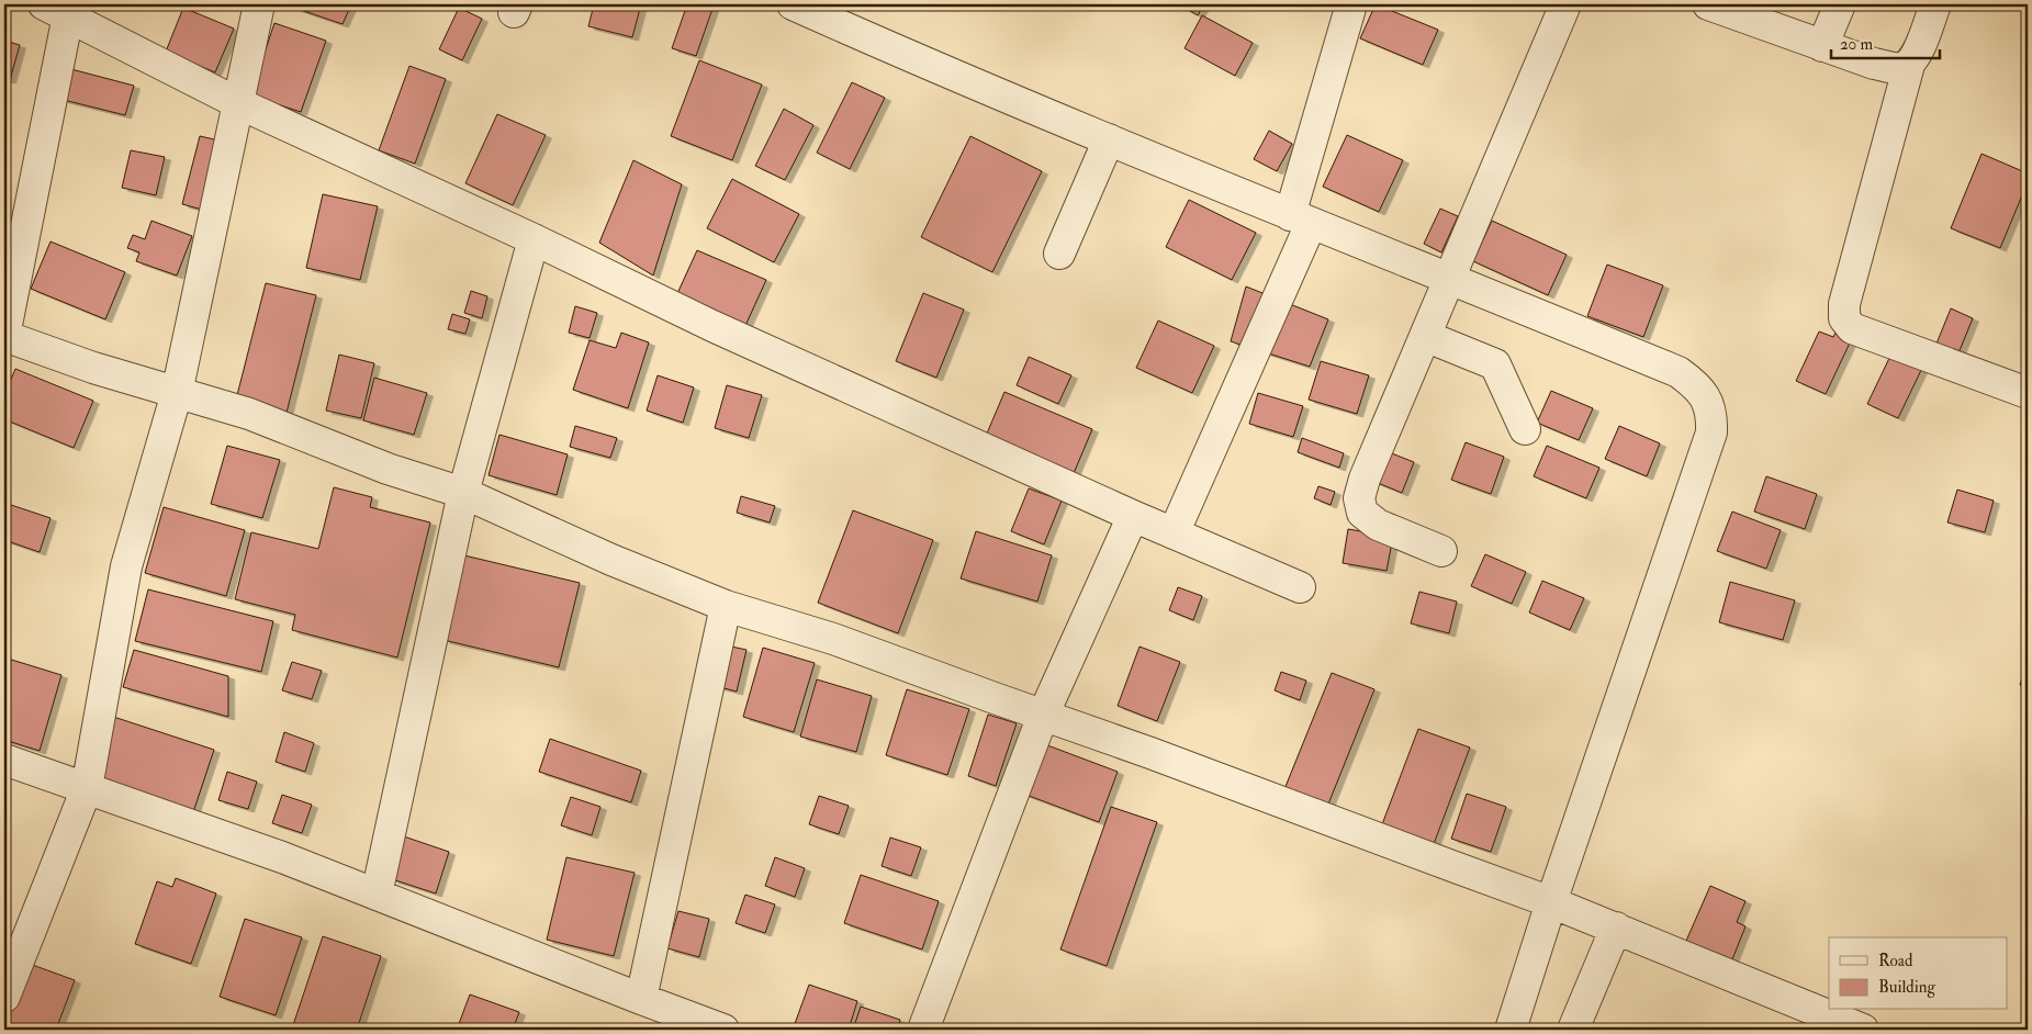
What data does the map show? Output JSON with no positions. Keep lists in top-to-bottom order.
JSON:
{
  "legend": ["Road", "Building"],
  "scale_bar": "20 m"
}
